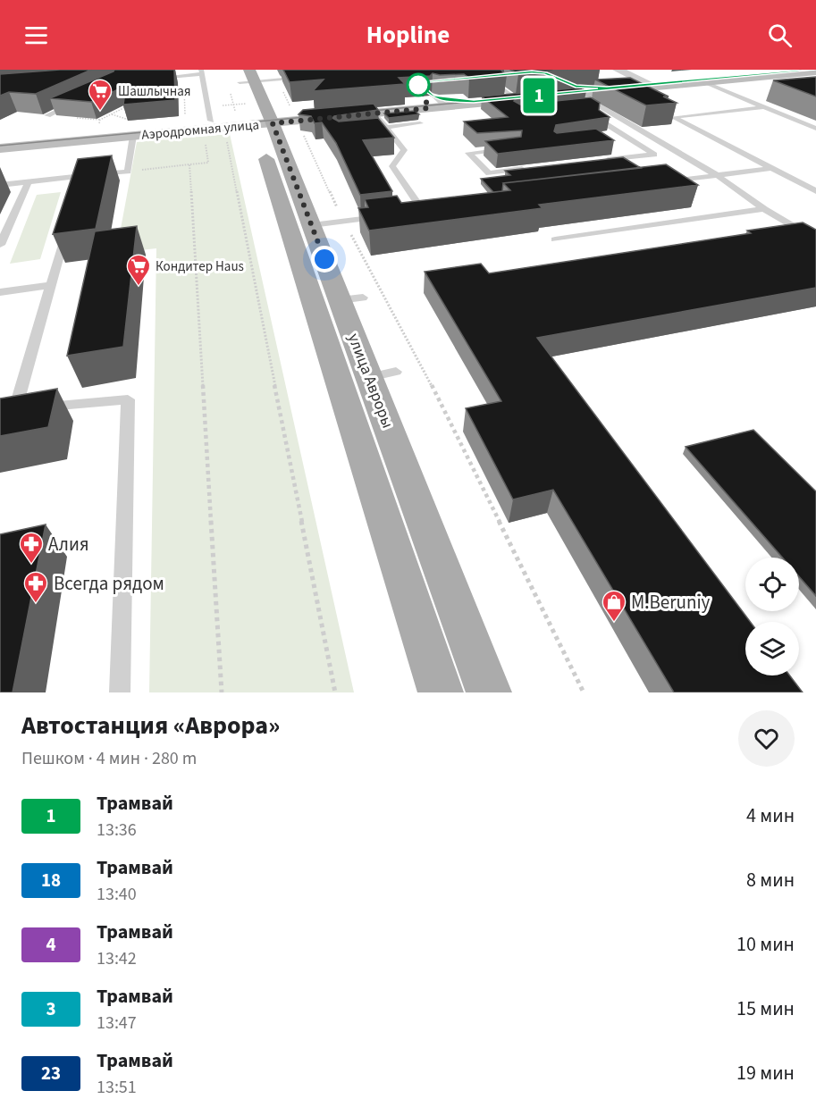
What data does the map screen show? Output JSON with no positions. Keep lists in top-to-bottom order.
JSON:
{
  "streets": {
    "main road": ["Аэродромная улица", "улица Авроры"]
  },
  "crossings": [
    ["Аэродромная улица", "улица Авроры"]
  ],
  "places": {
    "supermarket": ["Шашлычная", "Кондитер Haus"],
    "pharmacy": ["Алия", "Всегда рядом"],
    "shop": ["M.Beruniy"]
  },
  "lines": ["tram line 1"],
  "page": {
    "header": "Hopline",
    "on_map": "1",
    "heading": ["Автостанция «Аврора»", "Пешком · 4 мин · 280 m"],
    "list": [
      {
        "mark": "1",
        "name": "Трамвай",
        "note": "13:36",
        "value": "4 мин"
      },
      {
        "mark": "18",
        "name": "Трамвай",
        "note": "13:40",
        "value": "8 мин"
      },
      {
        "mark": "4",
        "name": "Трамвай",
        "note": "13:42",
        "value": "10 мин"
      },
      {
        "mark": "3",
        "name": "Трамвай",
        "note": "13:47",
        "value": "15 мин"
      },
      {
        "mark": "23",
        "name": "Трамвай",
        "note": "13:51",
        "value": "19 мин"
      }
    ]
  }
}
